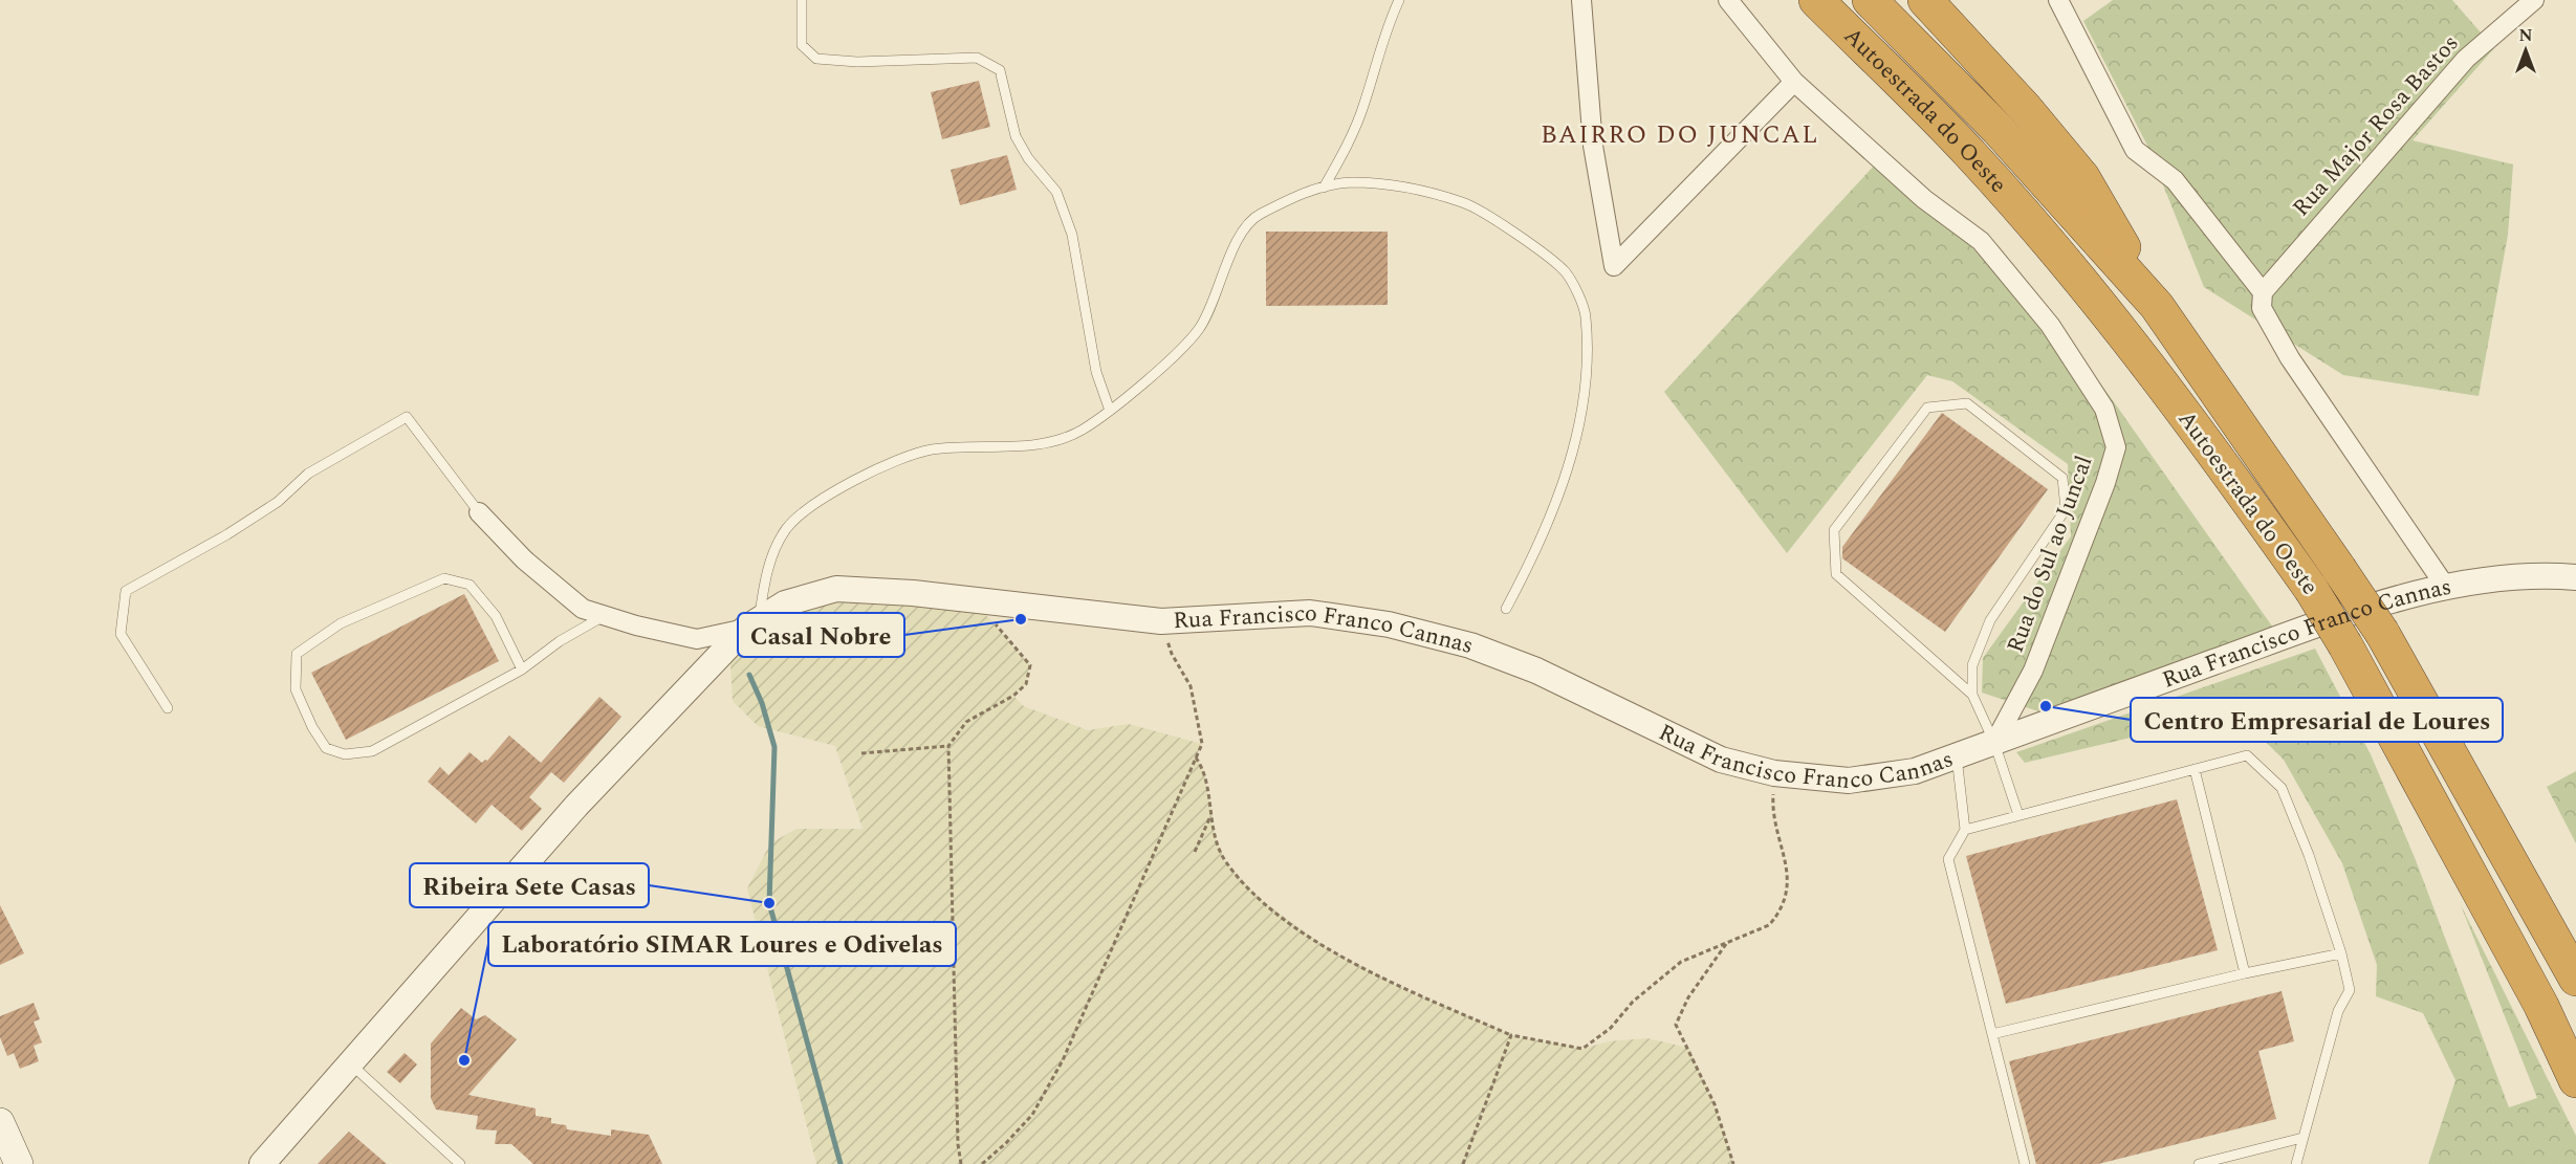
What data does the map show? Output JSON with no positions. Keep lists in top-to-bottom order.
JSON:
{
  "streets": {
    "highway": ["Autoestrada do Oeste"],
    "street": ["Rua Major Rosa Bastos", "Rua do Sul ao Juncal", "Rua Francisco Franco Cannas"]
  },
  "crossings": [
    ["Rua do Sul ao Juncal", "Rua Francisco Franco Cannas"]
  ],
  "districts": ["BAIRRO DO JUNCAL"],
  "places": [
    "Casal Nobre",
    "Centro Empresarial de Loures",
    "Ribeira Sete Casas",
    "Laboratório SIMAR Loures e Odivelas"
  ],
  "north": "top"
}
